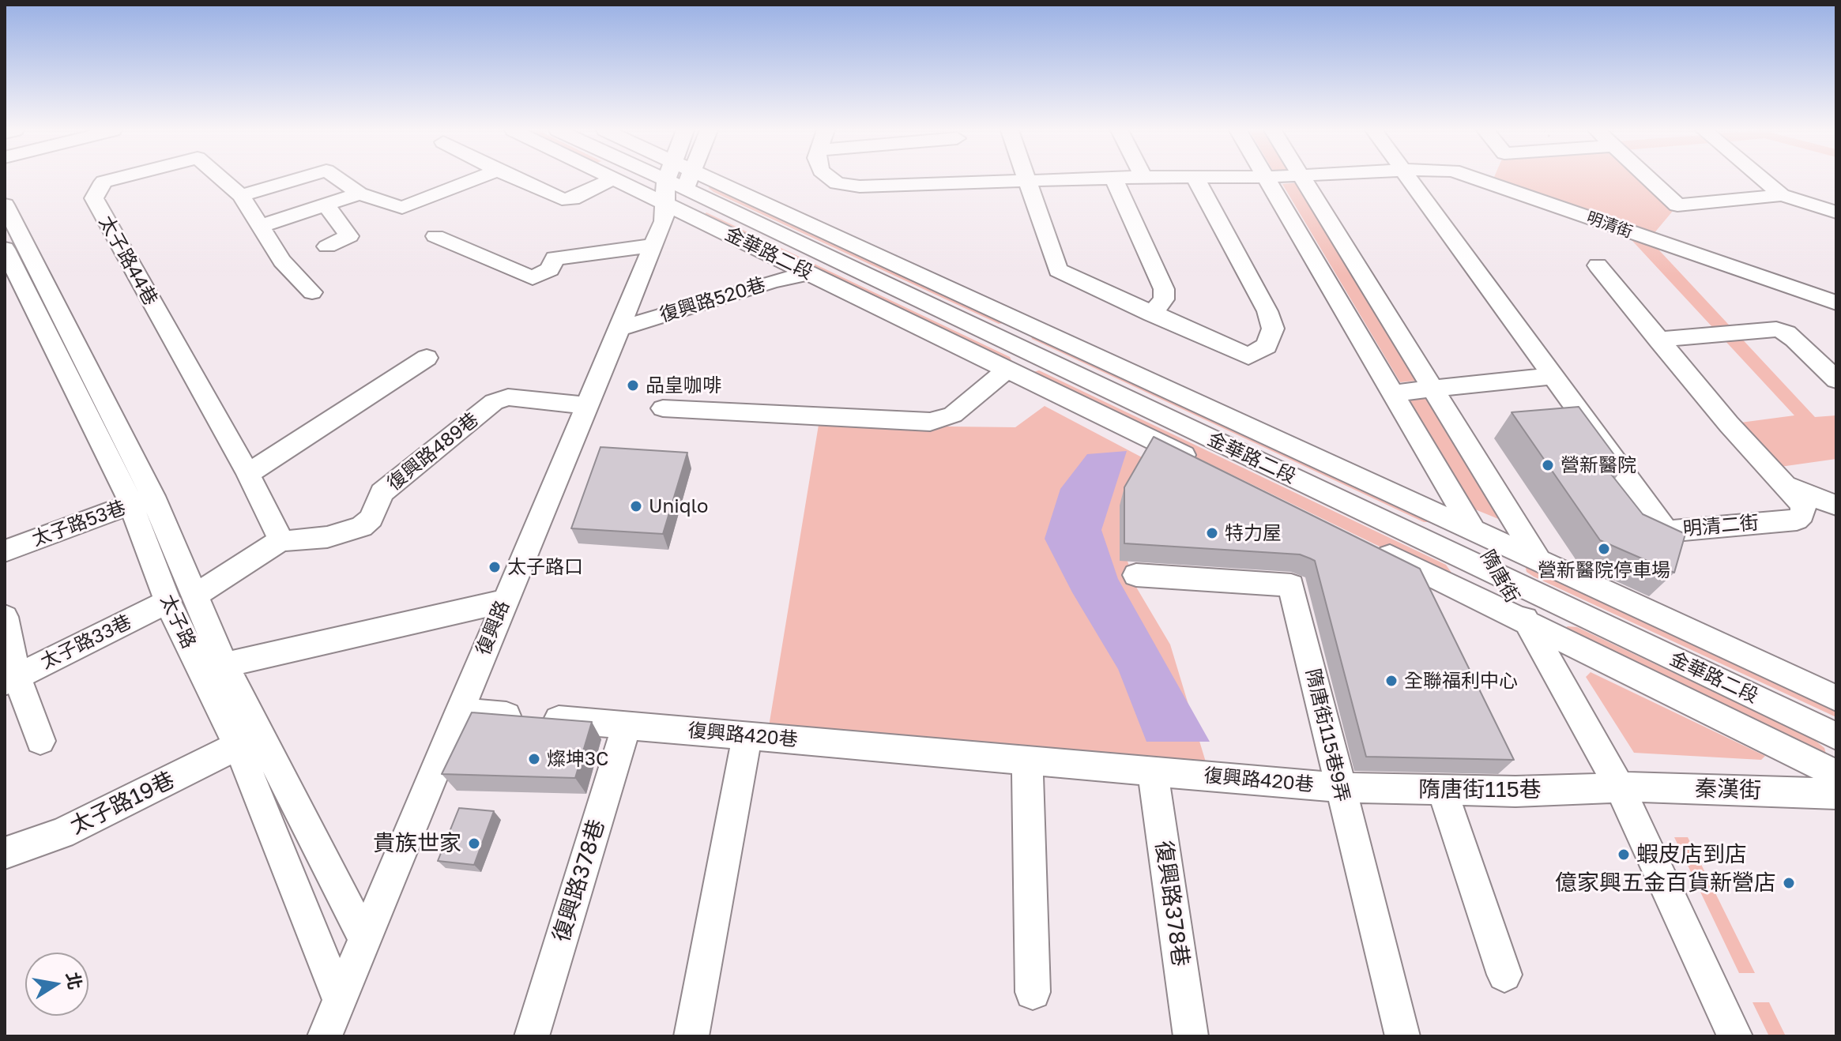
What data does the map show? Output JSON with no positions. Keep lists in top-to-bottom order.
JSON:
{
  "streets": {
    "street": [
      "明清街",
      "金華路二段",
      "太子路44巷",
      "復興路520巷",
      "復興路489巷",
      "太子路53巷",
      "明清二街",
      "隋唐街",
      "太子路",
      "復興路",
      "太子路33巷",
      "復興路420巷",
      "隋唐街115巷9弄",
      "隋唐街115巷",
      "秦漢街",
      "太子路19巷",
      "復興路378巷"
    ]
  },
  "crossings": [
    ["金華路二段", "復興路520巷"],
    ["金華路二段", "隋唐街"],
    ["金華路二段", "復興路"],
    ["太子路44巷", "復興路489巷"],
    ["復興路520巷", "復興路"],
    ["復興路489巷", "復興路"],
    ["太子路53巷", "太子路"],
    ["隋唐街", "隋唐街115巷"],
    ["隋唐街", "秦漢街"],
    ["太子路", "復興路"],
    ["太子路", "太子路33巷"],
    ["太子路", "太子路19巷"],
    ["復興路", "復興路420巷"],
    ["復興路420巷", "隋唐街115巷9弄"],
    ["復興路420巷", "隋唐街115巷"],
    ["復興路420巷", "復興路378巷"],
    ["隋唐街115巷9弄", "隋唐街115巷"],
    ["隋唐街115巷", "秦漢街"]
  ],
  "places": [
    "品皇咖啡",
    "營新醫院",
    "Uniqlo",
    "特力屋",
    "營新醫院停車場",
    "太子路口",
    "全聯福利中心",
    "燦坤3C",
    "貴族世家",
    "蝦皮店到店",
    "億家興五金百貨新營店"
  ],
  "north": "right"
}
